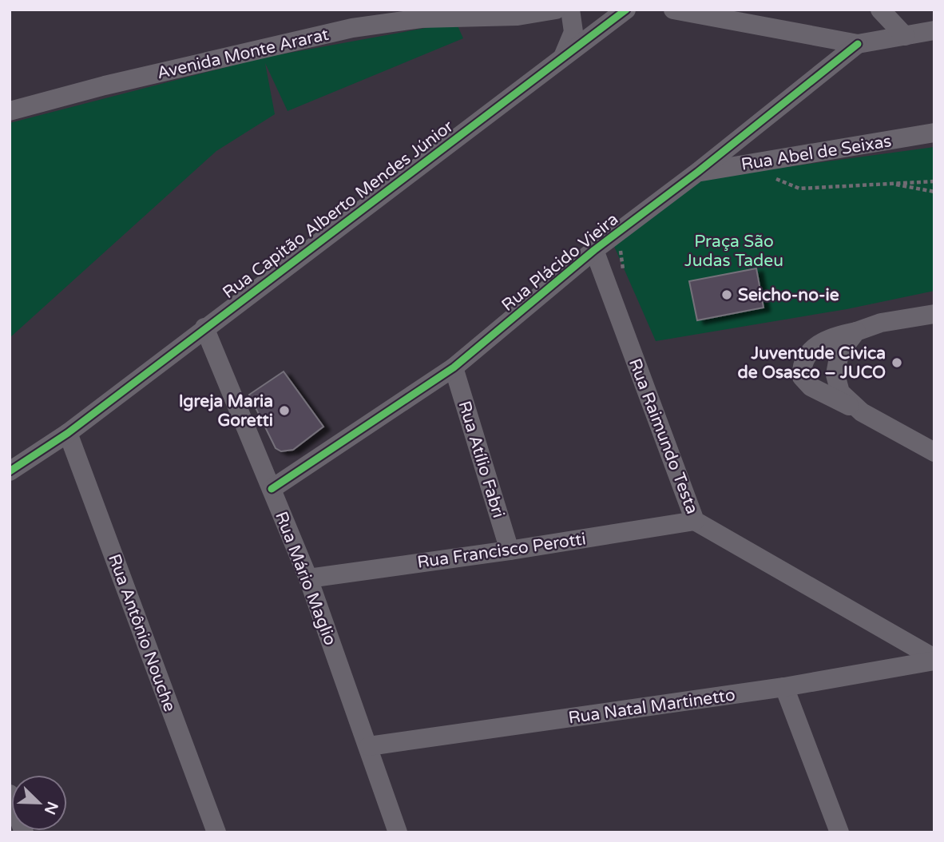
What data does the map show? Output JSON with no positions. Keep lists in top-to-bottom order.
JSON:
{
  "streets": {
    "street": [
      "Avenida Monte Ararat",
      "Rua Abel de Seixas",
      "Rua Capitão Alberto Mendes Júnior",
      "Rua Plácido Vieira",
      "Rua Raimundo Testa",
      "Rua Atílio Fabri",
      "Rua Francisco Perotti",
      "Rua Mário Maglio",
      "Rua Antônio Nouche",
      "Rua Natal Martinetto"
    ]
  },
  "crossings": [
    ["Rua Abel de Seixas", "Rua Plácido Vieira"],
    ["Rua Capitão Alberto Mendes Júnior", "Rua Mário Maglio"],
    ["Rua Capitão Alberto Mendes Júnior", "Rua Antônio Nouche"],
    ["Rua Plácido Vieira", "Rua Raimundo Testa"],
    ["Rua Plácido Vieira", "Rua Atílio Fabri"],
    ["Rua Plácido Vieira", "Rua Mário Maglio"],
    ["Rua Raimundo Testa", "Rua Francisco Perotti"],
    ["Rua Raimundo Testa", "Rua Natal Martinetto"],
    ["Rua Atílio Fabri", "Rua Francisco Perotti"],
    ["Rua Francisco Perotti", "Rua Mário Maglio"],
    ["Rua Mário Maglio", "Rua Natal Martinetto"]
  ],
  "parks": ["Praça São Judas Tadeu"],
  "places": ["Seicho-no-ie", "Juventude Civica de Osasco – JUCO", "Igreja Maria Goretti"],
  "north": "bottom right"
}
